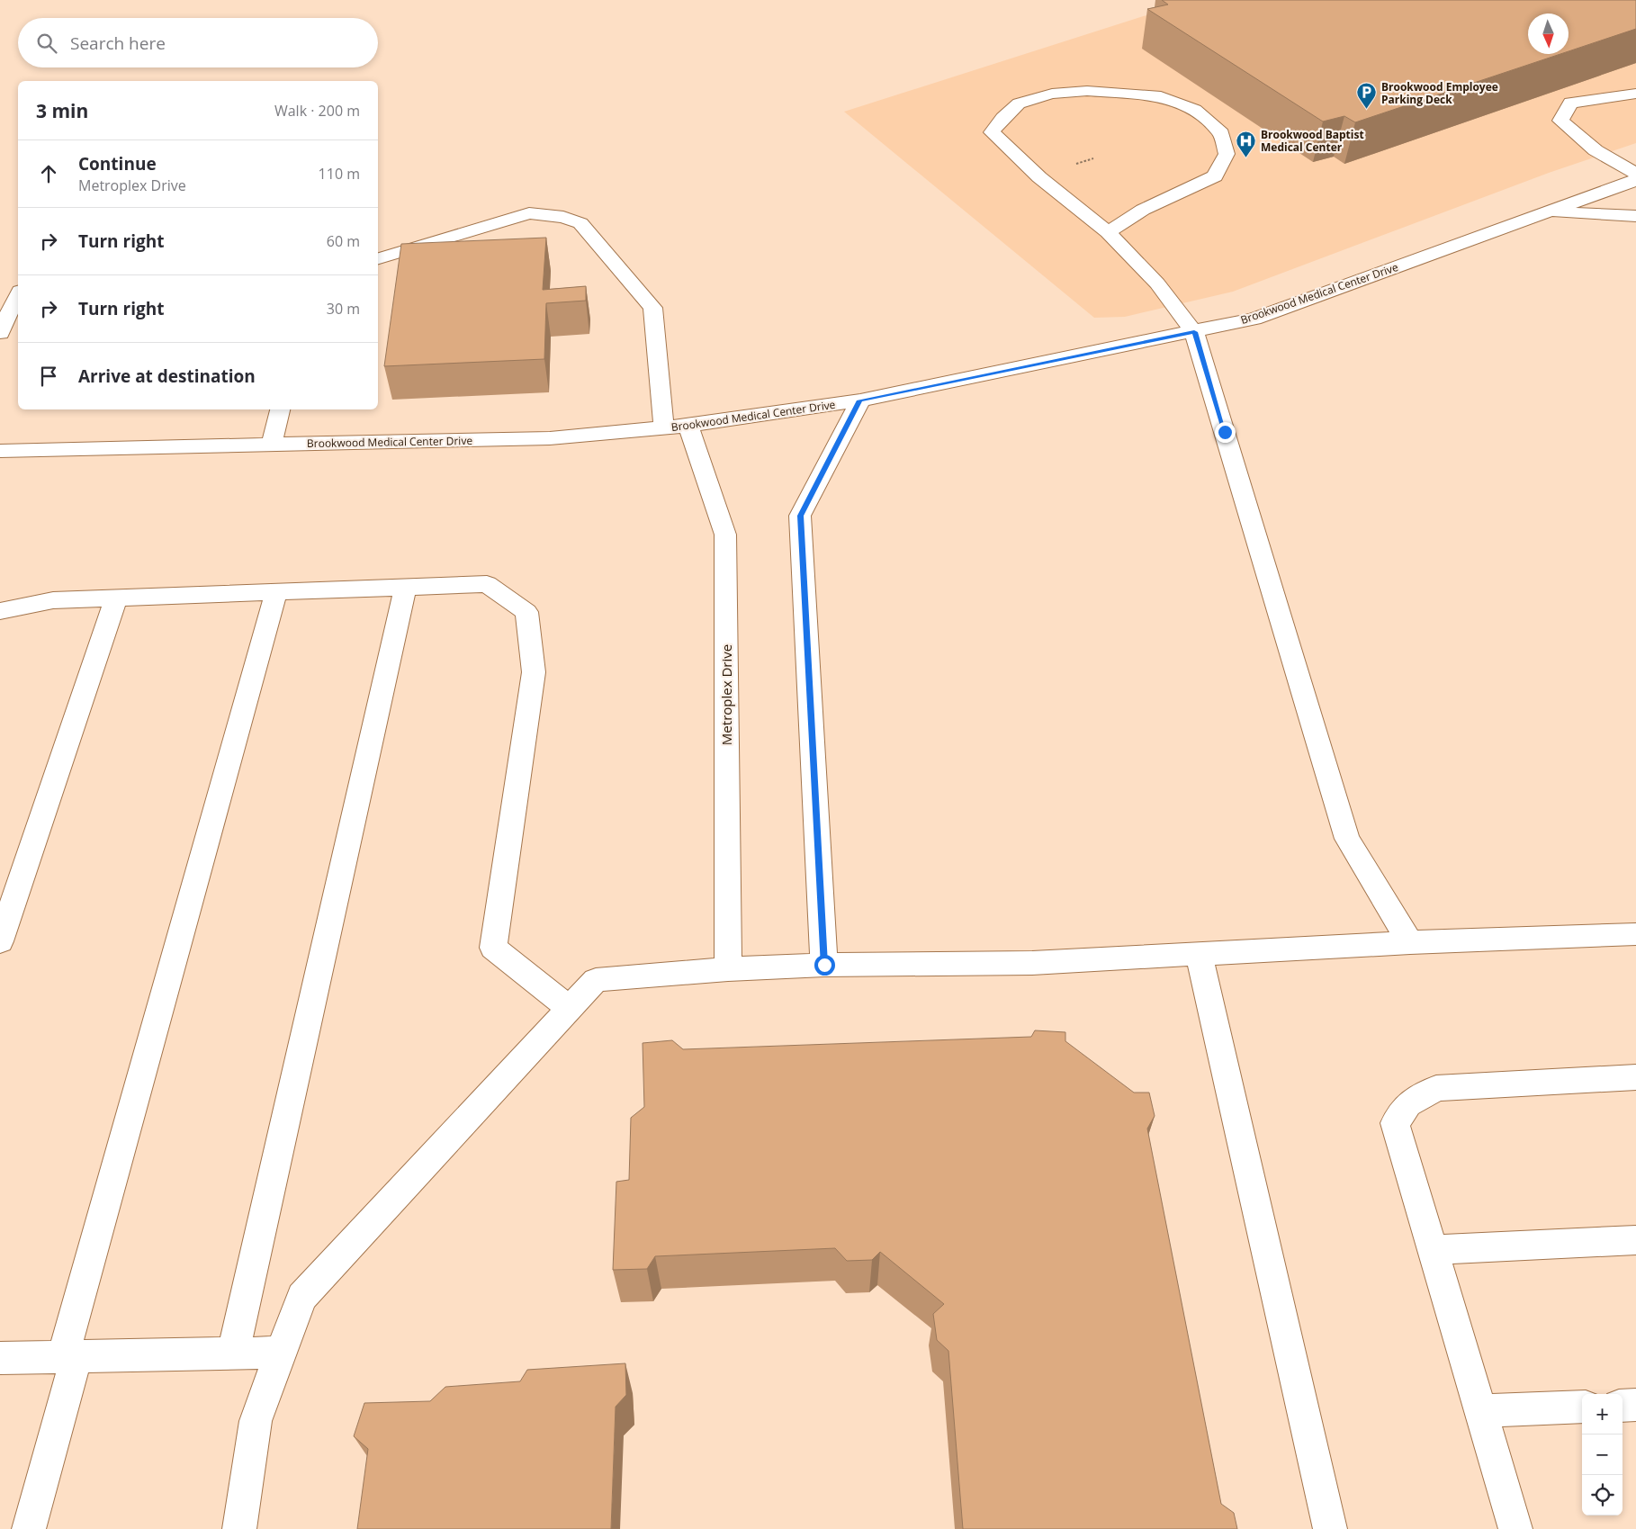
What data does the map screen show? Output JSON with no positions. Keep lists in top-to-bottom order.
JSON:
{
  "streets": {
    "street": ["Brookwood Medical Center Drive", "Metroplex Drive"]
  },
  "crossings": [
    ["Brookwood Medical Center Drive", "Metroplex Drive"]
  ],
  "places": {
    "parking": ["Brookwood Employee Parking Deck"],
    "hospital": ["Brookwood Baptist Medical Center"]
  },
  "north": "bottom",
  "page": {
    "search": "Search here",
    "heading": ["3 min", "Walk · 200 m"],
    "list": [
      ["Continue", "Metroplex Drive", "110 m"],
      ["Turn right", "60 m"],
      ["Turn right", "30 m"],
      "Arrive at destination"
    ],
    "map_buttons": ["+", "−"]
  }
}
